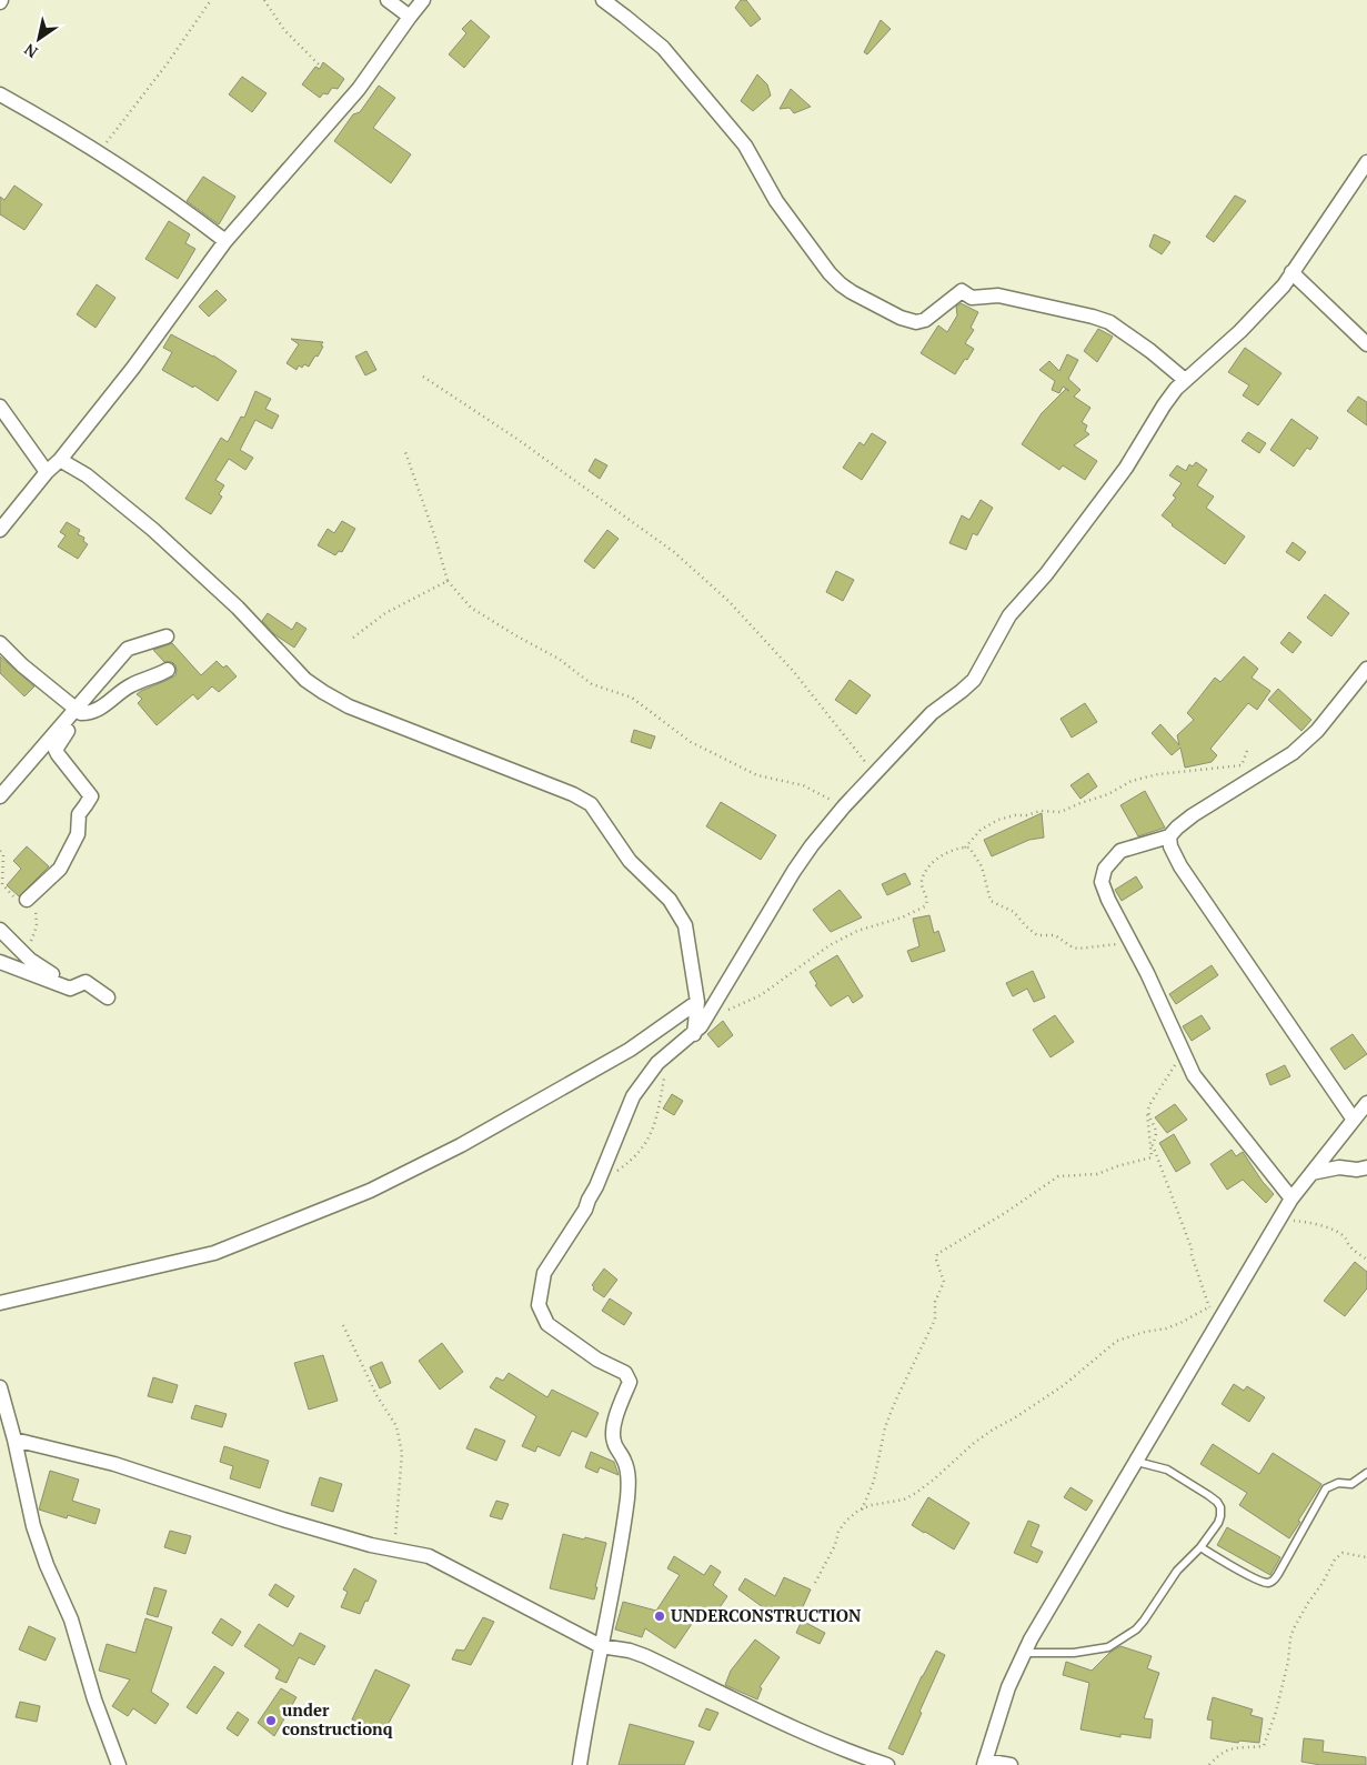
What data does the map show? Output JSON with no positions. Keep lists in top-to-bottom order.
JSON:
{
  "places": ["UNDERCONSTRUCTION", "under constructionq"],
  "north": "bottom left"
}
